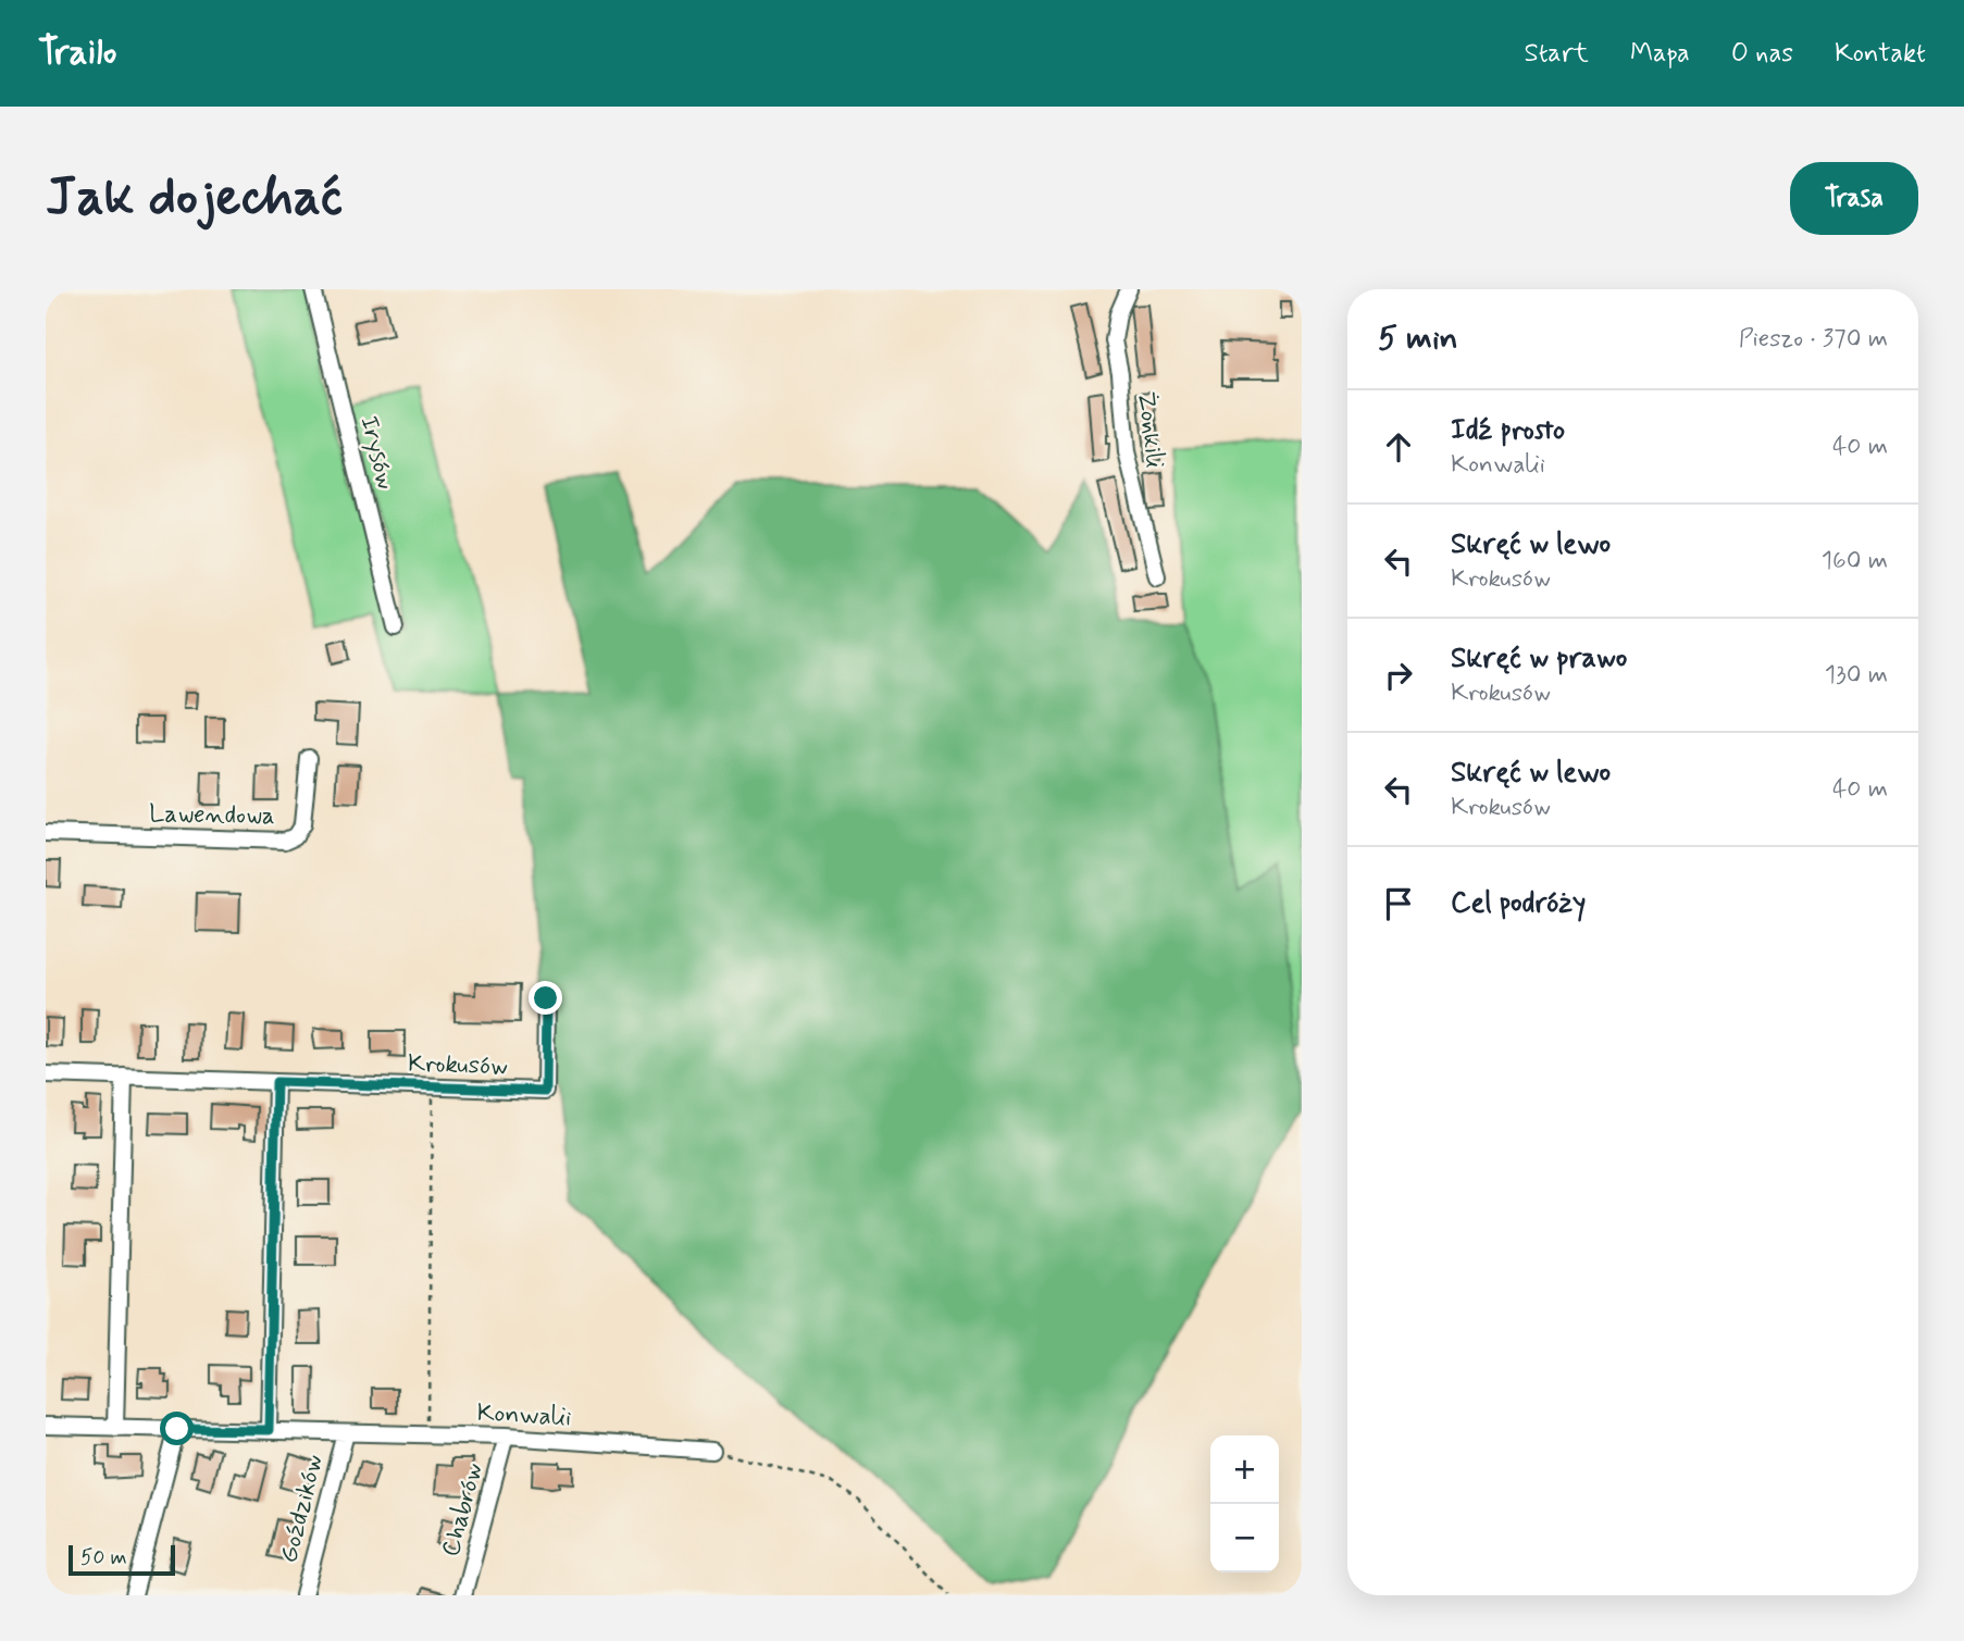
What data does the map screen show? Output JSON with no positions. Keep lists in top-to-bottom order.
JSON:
{
  "streets": {
    "street": [
      "Żonkili",
      "Irysów",
      "Lawendowa",
      "Krokusów",
      "Konwalii",
      "Goździków",
      "Chabrów"
    ]
  },
  "crossings": [
    ["Konwalii", "Goździków"],
    ["Konwalii", "Chabrów"]
  ],
  "scale_bar": "50 m",
  "page": {
    "header": "Trailo",
    "nav": [
      "Start",
      "Mapa",
      "O nas",
      "Kontakt"
    ],
    "buttons": "Trasa",
    "title": "Jak dojechać",
    "heading": ["5 min", "Pieszo · 370 m"],
    "list": [
      ["Idź prosto", "Konwalii", "40 m"],
      ["Skręć w lewo", "Krokusów", "160 m"],
      ["Skręć w prawo", "Krokusów", "130 m"],
      ["Skręć w lewo", "Krokusów", "40 m"],
      "Cel podróży"
    ],
    "map_buttons": ["+", "−"],
    "scale": "50 m"
  }
}
